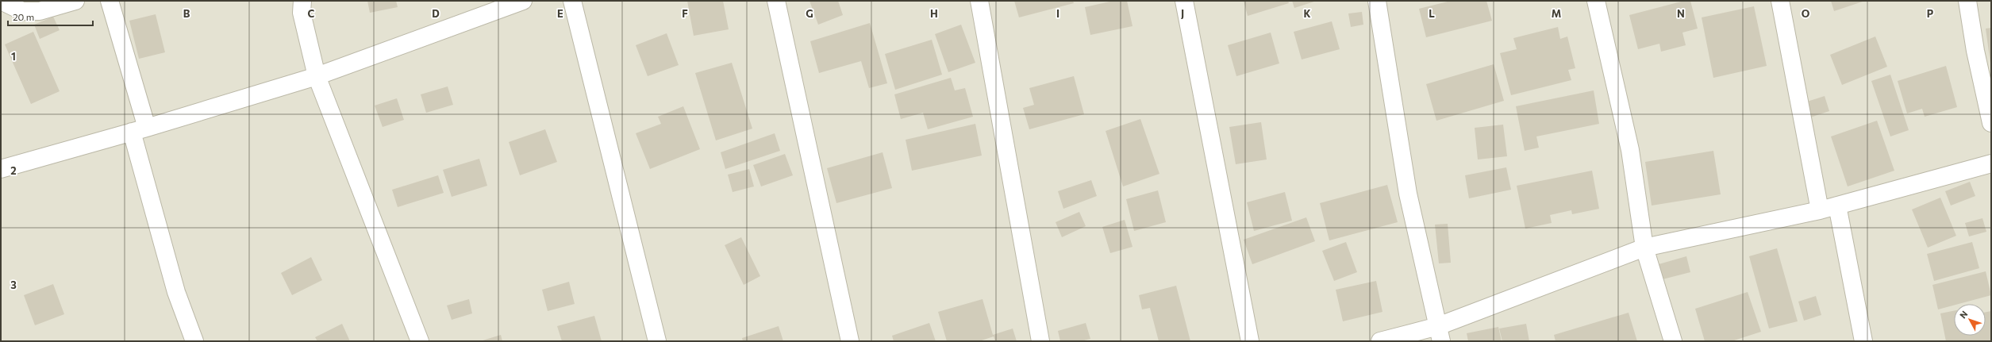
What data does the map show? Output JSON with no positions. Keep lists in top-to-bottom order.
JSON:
{
  "scale_bar": "20 m",
  "north": "top left",
  "grid": {
    "columns": [
      "B",
      "C",
      "D",
      "E",
      "F",
      "G",
      "H",
      "I",
      "J",
      "K",
      "L",
      "M",
      "N",
      "O",
      "P"
    ],
    "rows": ["1", "2", "3"]
  }
}
